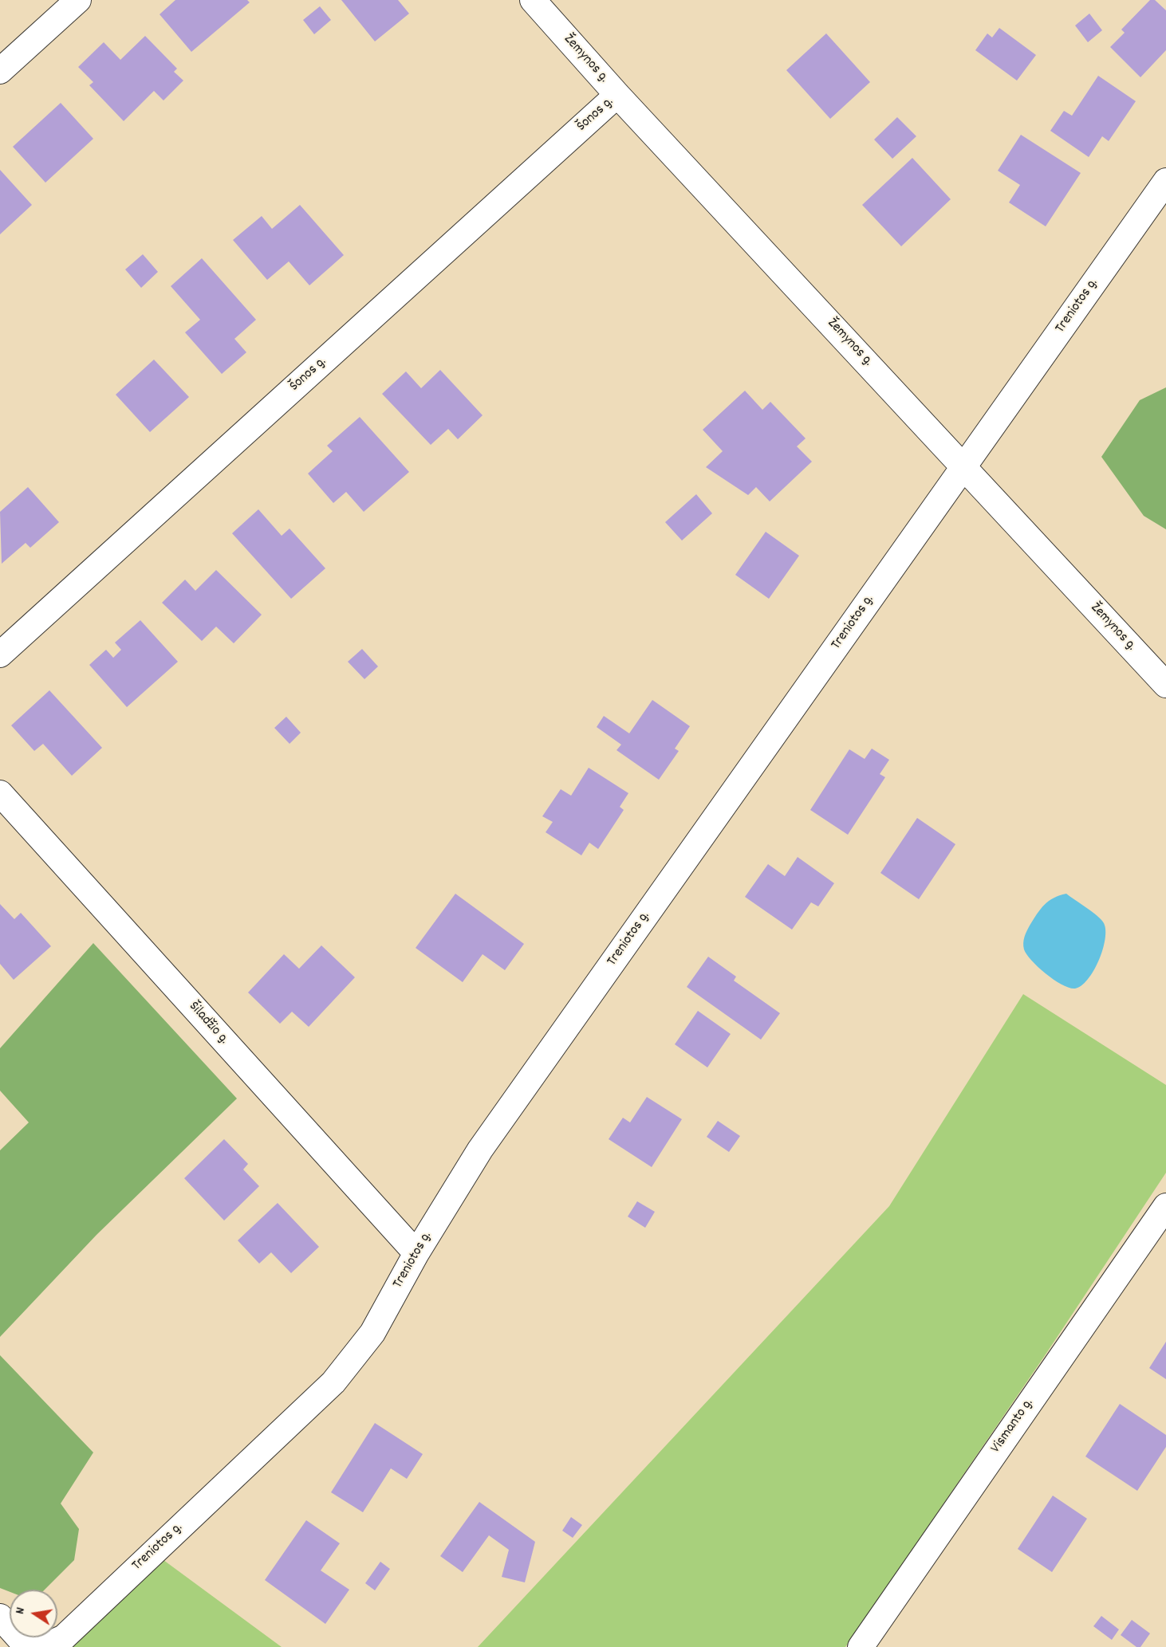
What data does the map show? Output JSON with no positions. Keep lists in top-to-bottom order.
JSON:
{
  "streets": {
    "street": [
      "Žemynos g.",
      "Šonos g.",
      "Treniotos g.",
      "Šiladžio g.",
      "Vismanto g."
    ]
  },
  "crossings": [
    ["Žemynos g.", "Šonos g."],
    ["Žemynos g.", "Treniotos g."],
    ["Treniotos g.", "Šiladžio g."]
  ],
  "north": "left"
}
